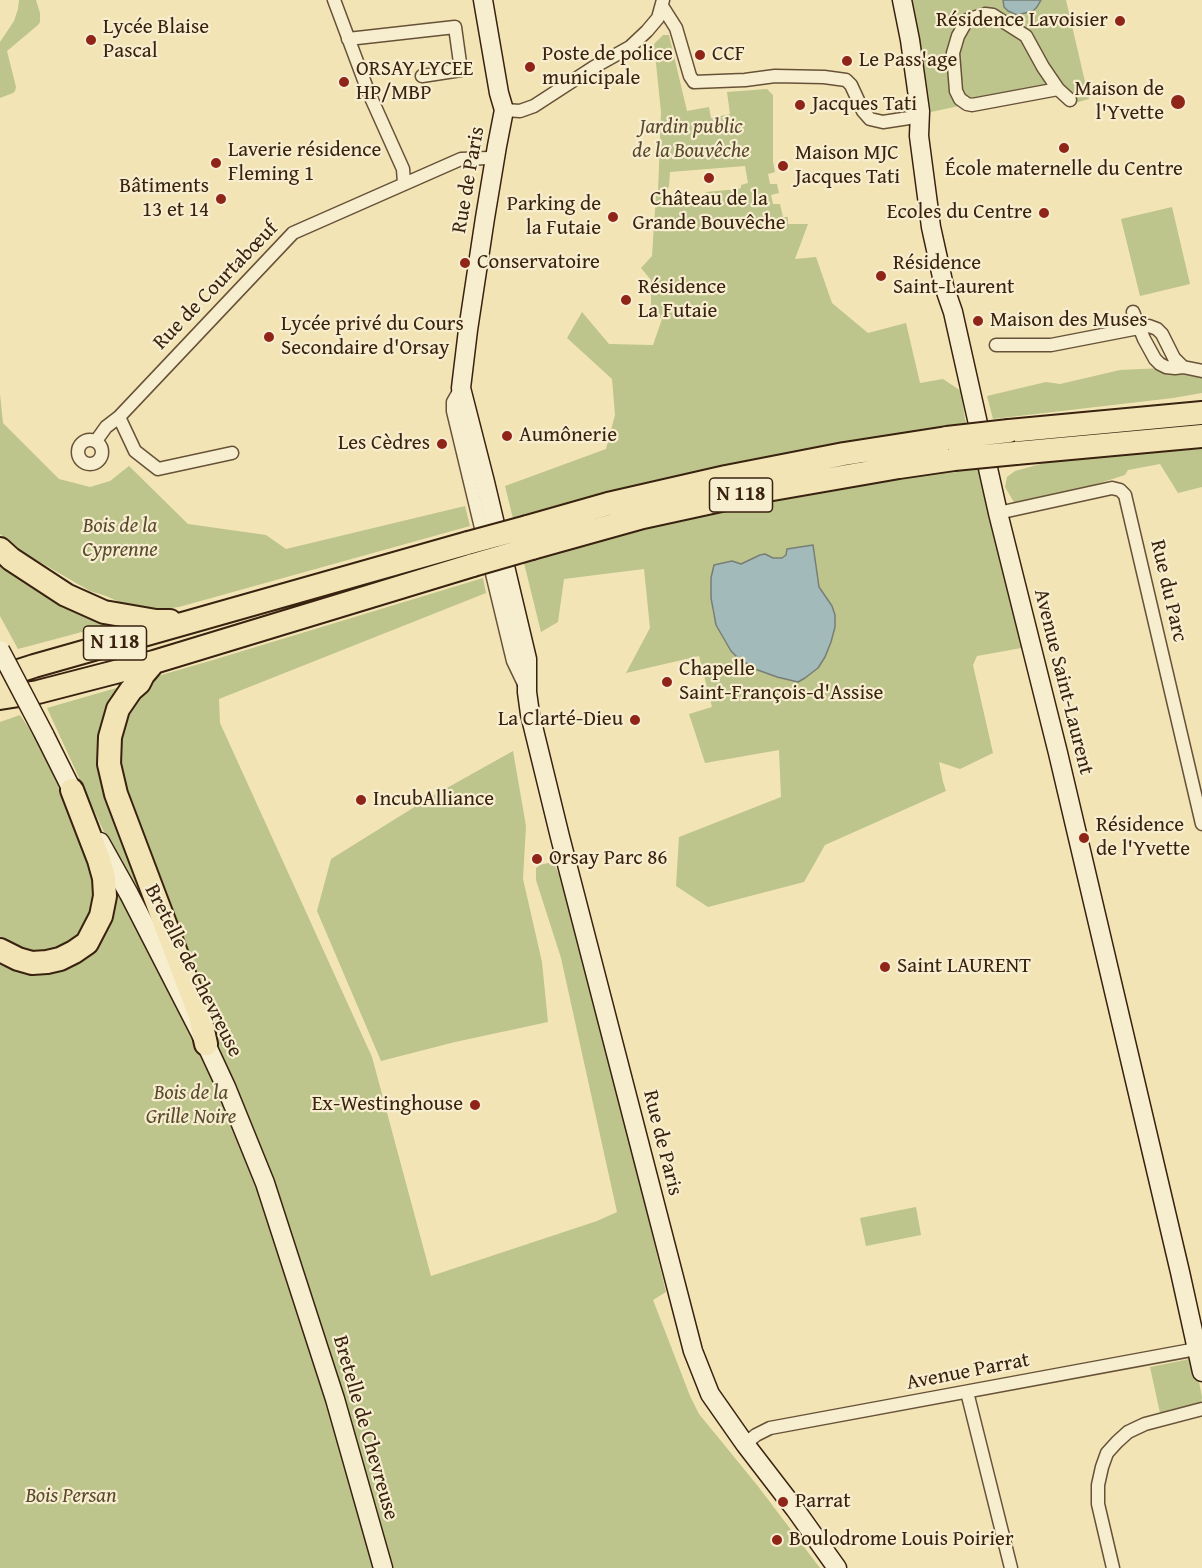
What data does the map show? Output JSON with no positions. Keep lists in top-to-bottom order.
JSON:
{
  "streets": {
    "highway": ["N 118"],
    "main road": ["Rue de Paris", "Avenue Saint-Laurent", "Bretelle de Chevreuse"],
    "street": ["Rue de Courtabœuf", "Rue du Parc", "Avenue Parrat"]
  },
  "crossings": [
    ["Rue de Paris", "Avenue Parrat"],
    ["Rue du Parc", "Avenue Saint-Laurent"],
    ["Avenue Saint-Laurent", "Avenue Parrat"]
  ],
  "parks": [
    "Jardin public de la Bouvêche",
    "Bois de la Cyprenne",
    "Bois de la Grille Noire",
    "Bois Persan"
  ],
  "places": [
    "Résidence Lavoisier",
    "Lycée Blaise Pascal",
    "CCF",
    "Le Pass'age",
    "Poste de police municipale",
    "ORSAY LYCEE HP/MBP",
    "Maison de l'Yvette",
    "Jacques Tati",
    "École maternelle du Centre",
    "Laverie résidence Fleming 1",
    "Maison MJC Jacques Tati",
    "Château de la Grande Bouvêche",
    "Bâtiments 13 et 14",
    "Ecoles du Centre",
    "Parking de la Futaie",
    "Conservatoire",
    "Résidence Saint-Laurent",
    "Résidence La Futaie",
    "Maison des Muses",
    "Lycée privé du Cours Secondaire d'Orsay",
    "Aumônerie",
    "Les Cèdres",
    "Chapelle Saint-François-d'Assise",
    "La Clarté-Dieu",
    "IncubAlliance",
    "Résidence de l'Yvette",
    "Orsay Parc 86",
    "Saint LAURENT",
    "Ex-Westinghouse",
    "Parrat",
    "Boulodrome Louis Poirier"
  ]
}
